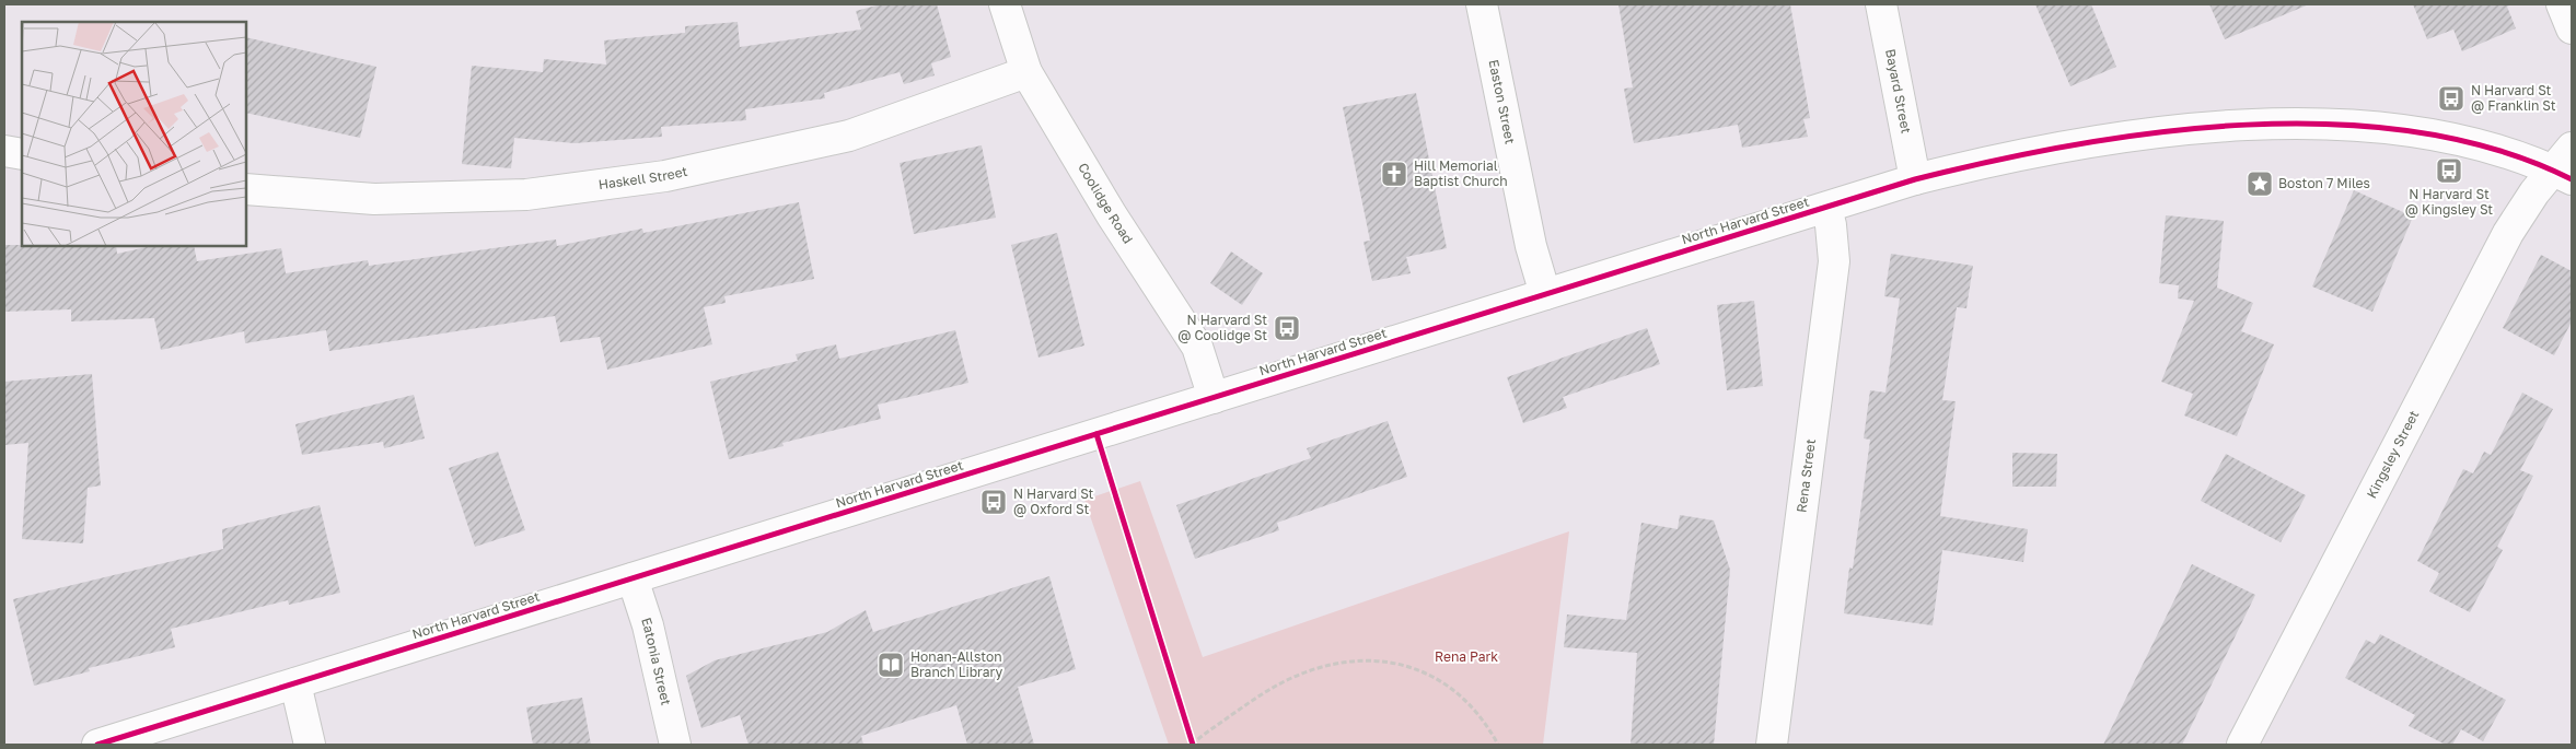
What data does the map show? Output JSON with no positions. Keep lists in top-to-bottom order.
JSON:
{
  "streets": {
    "street": [
      "Bayard Street",
      "Easton Street",
      "Haskell Street",
      "Coolidge Road",
      "North Harvard Street",
      "Kingsley Street",
      "Rena Street",
      "Eatonia Street"
    ]
  },
  "crossings": [
    ["Bayard Street", "North Harvard Street"],
    ["Easton Street", "North Harvard Street"],
    ["Haskell Street", "Coolidge Road"],
    ["Coolidge Road", "North Harvard Street"],
    ["North Harvard Street", "Kingsley Street"],
    ["North Harvard Street", "Rena Street"],
    ["North Harvard Street", "Eatonia Street"]
  ],
  "parks": ["Rena Park"],
  "places": {
    "bus stop": [
      "N Harvard St @ Franklin St",
      "N Harvard St @ Kingsley St",
      "N Harvard St @ Coolidge St",
      "N Harvard St @ Oxford St"
    ],
    "church": ["Hill Memorial Baptist Church"],
    "place": ["Boston 7 Miles"],
    "library": ["Honan-Allston Branch Library"]
  }
}
